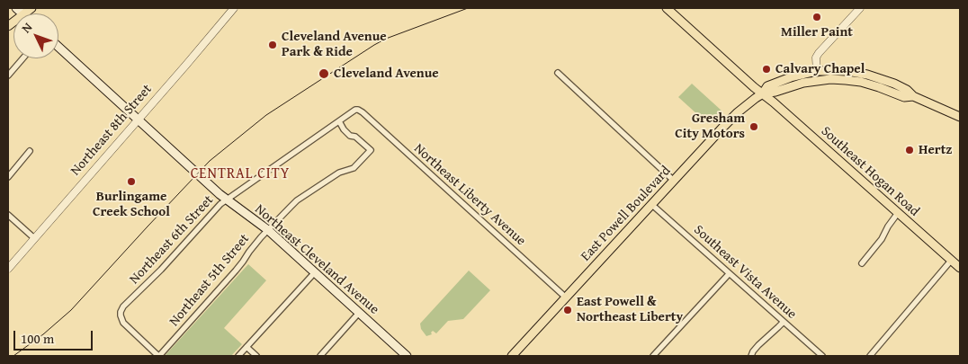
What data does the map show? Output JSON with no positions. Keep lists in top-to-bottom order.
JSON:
{
  "streets": {
    "main road": ["Southeast Hogan Road", "East Powell Boulevard", "Northeast Cleveland Avenue"],
    "street": [
      "Northeast 8th Street",
      "Northeast Liberty Avenue",
      "Northeast 6th Street",
      "Southeast Vista Avenue",
      "Northeast 5th Street"
    ]
  },
  "crossings": [
    ["Northeast 8th Street", "Northeast Cleveland Avenue"],
    ["Southeast Hogan Road", "East Powell Boulevard"],
    ["Northeast Liberty Avenue", "East Powell Boulevard"],
    ["Northeast Liberty Avenue", "Northeast 6th Street"],
    ["East Powell Boulevard", "Southeast Vista Avenue"],
    ["Northeast 6th Street", "Northeast Cleveland Avenue"],
    ["Northeast 6th Street", "Northeast 5th Street"],
    ["Northeast Cleveland Avenue", "Northeast 5th Street"]
  ],
  "districts": ["CENTRAL CITY"],
  "places": [
    "Miller Paint",
    "Cleveland Avenue Park & Ride",
    "Calvary Chapel",
    "Cleveland Avenue",
    "Gresham City Motors",
    "Hertz",
    "Burlingame Creek School",
    "East Powell & Northeast Liberty"
  ],
  "scale_bar": "100 m",
  "north": "top left"
}
